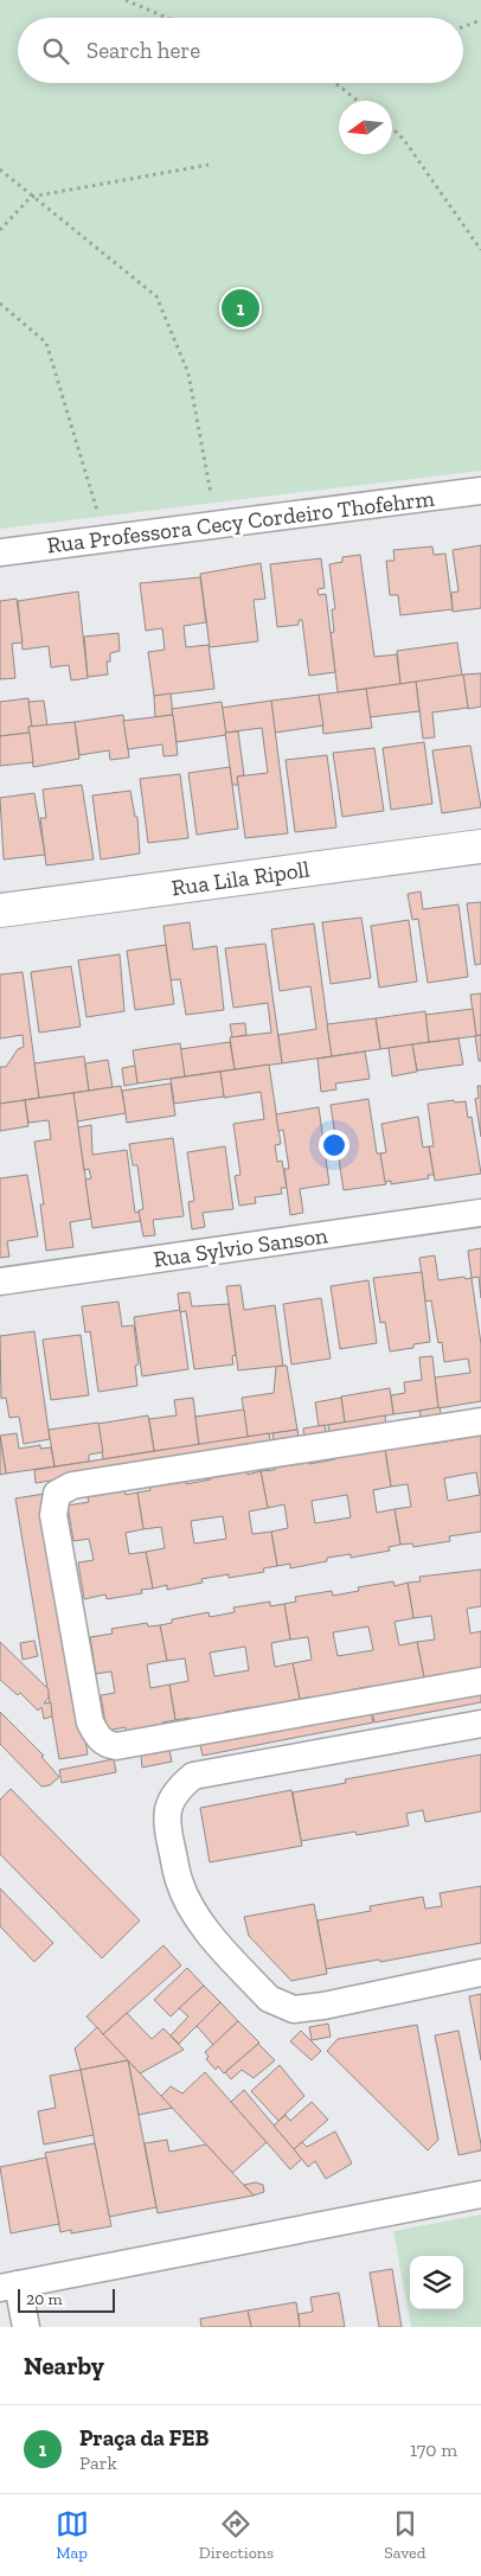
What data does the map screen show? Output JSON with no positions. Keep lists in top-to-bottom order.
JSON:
{
  "streets": {
    "street": ["Rua Professora Cecy Cordeiro Thofehrm", "Rua Lila Ripoll", "Rua Sylvio Sanson"]
  },
  "scale_bar": "20 m",
  "north": "left",
  "page": {
    "search": "Search here",
    "pins": "1",
    "scale": "20 m",
    "heading": "Nearby",
    "list": [
      {
        "mark": "1",
        "name": "Praça da FEB",
        "note": "Park",
        "value": "170 m"
      }
    ],
    "nav": ["Map", "Directions", "Saved"]
  }
}
